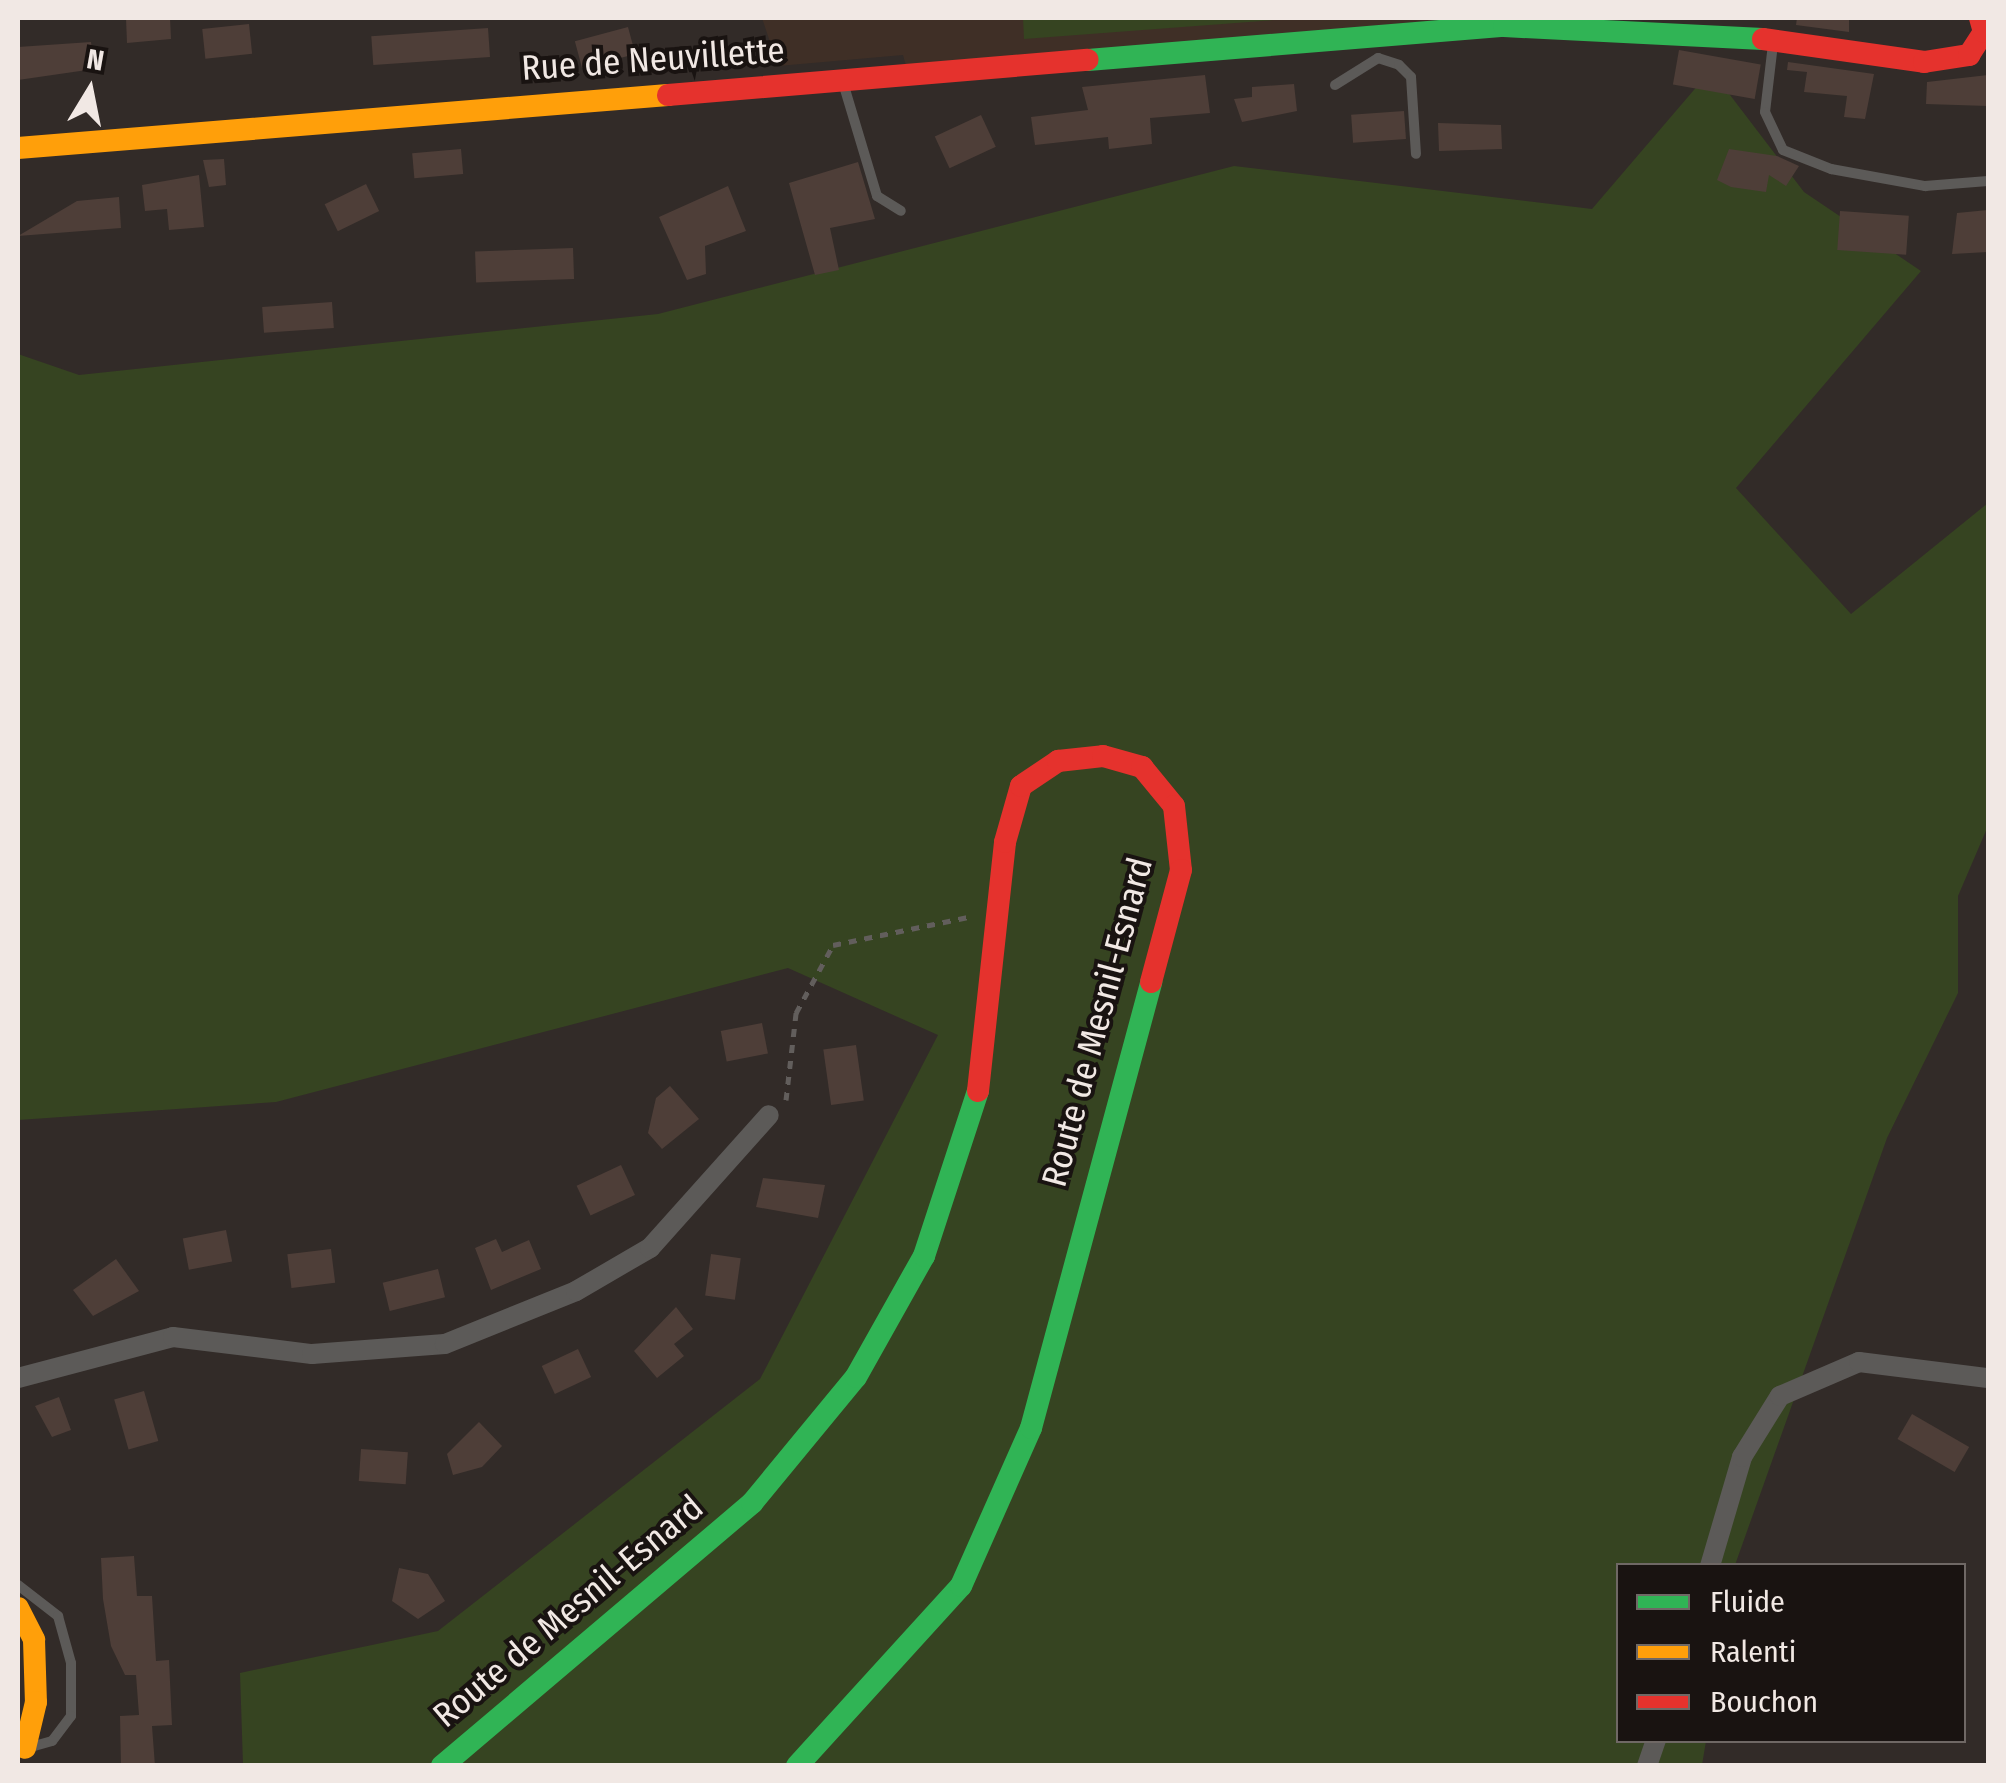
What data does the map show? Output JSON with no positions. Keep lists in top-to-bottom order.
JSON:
{
  "streets": {
    "street": ["Rue de Neuvillette", "Route de Mesnil-Esnard"]
  },
  "legend": ["Fluide", "Ralenti", "Bouchon"],
  "north": "top"
}
